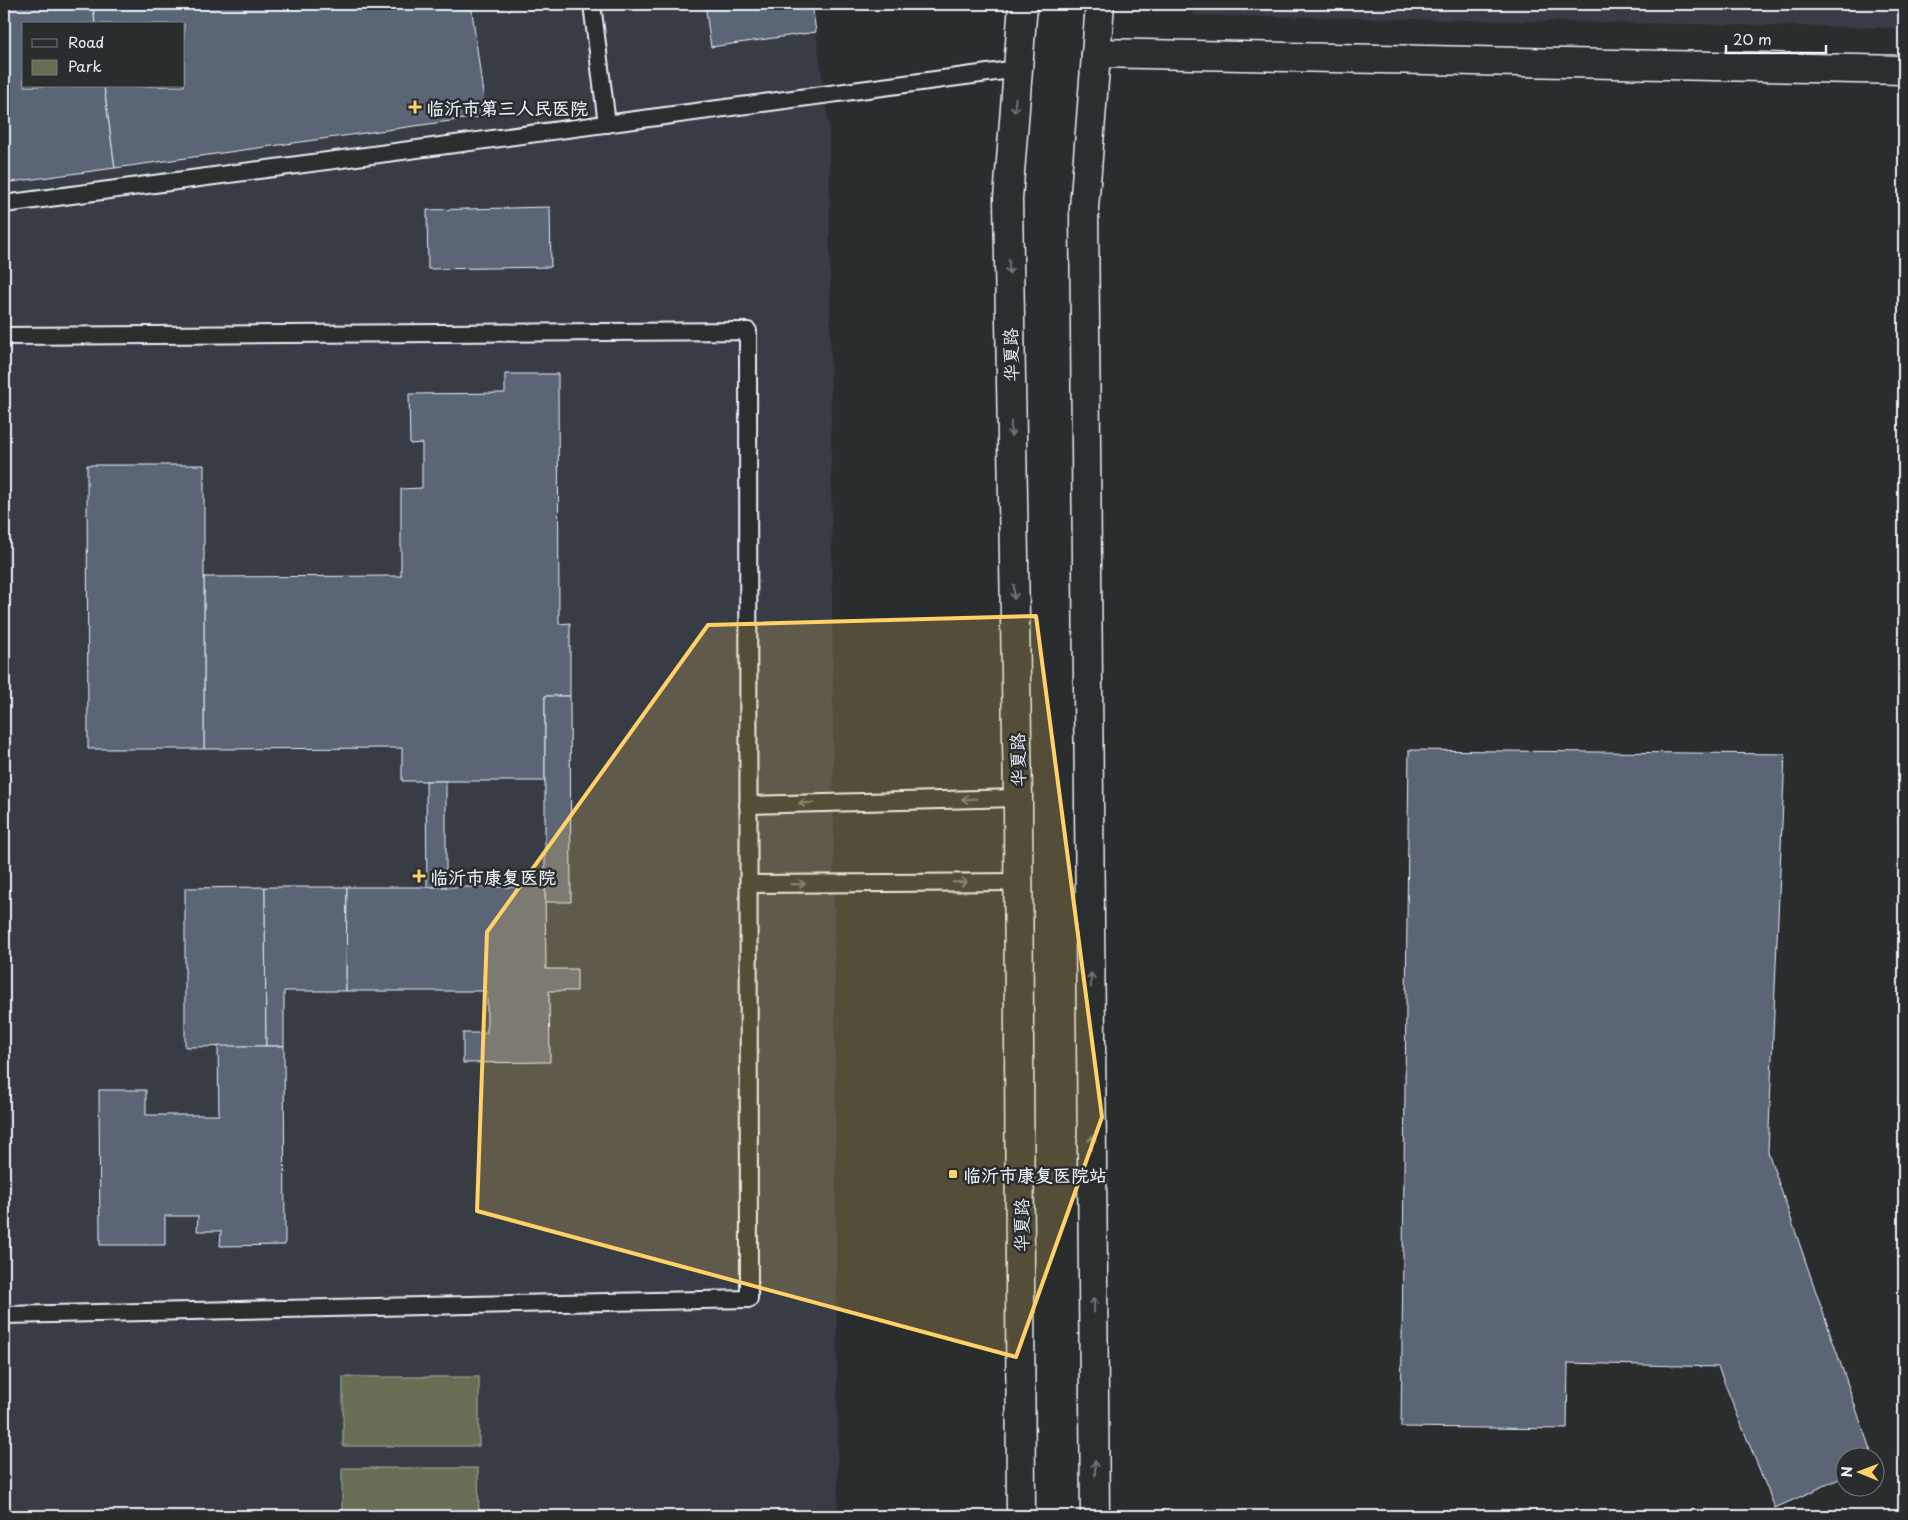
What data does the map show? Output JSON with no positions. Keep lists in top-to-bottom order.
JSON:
{
  "streets": {
    "main road": ["华夏路"]
  },
  "places": {
    "health": ["临沂市第三人民医院", "临沂市康复医院"],
    "transit": ["临沂市康复医院站"]
  },
  "legend": ["Road", "Park"],
  "scale_bar": "20 m",
  "north": "left"
}
